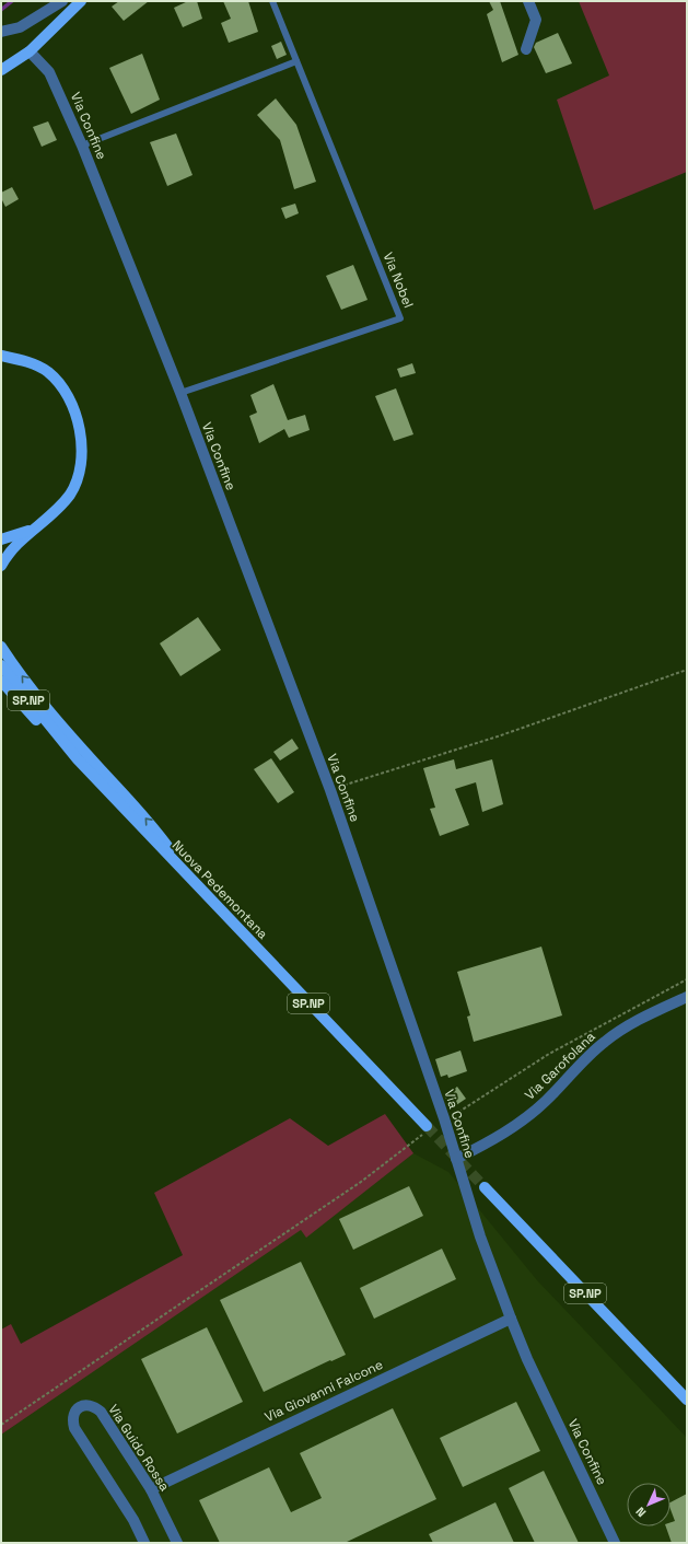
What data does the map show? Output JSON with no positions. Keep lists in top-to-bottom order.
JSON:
{
  "streets": {
    "main road": ["SP.NP", "Nuova Pedemontana"],
    "street": [
      "Via Confine",
      "Via Garofolana",
      "Via Giovanni Falcone",
      "Via Guido Rossa"
    ],
    "lane": ["Via Nobel"]
  },
  "crossings": [
    ["Via Confine", "Via Nobel"],
    ["Via Confine", "Via Garofolana"],
    ["Via Confine", "Via Giovanni Falcone"],
    ["Via Giovanni Falcone", "Via Guido Rossa"]
  ],
  "north": "bottom left"
}
